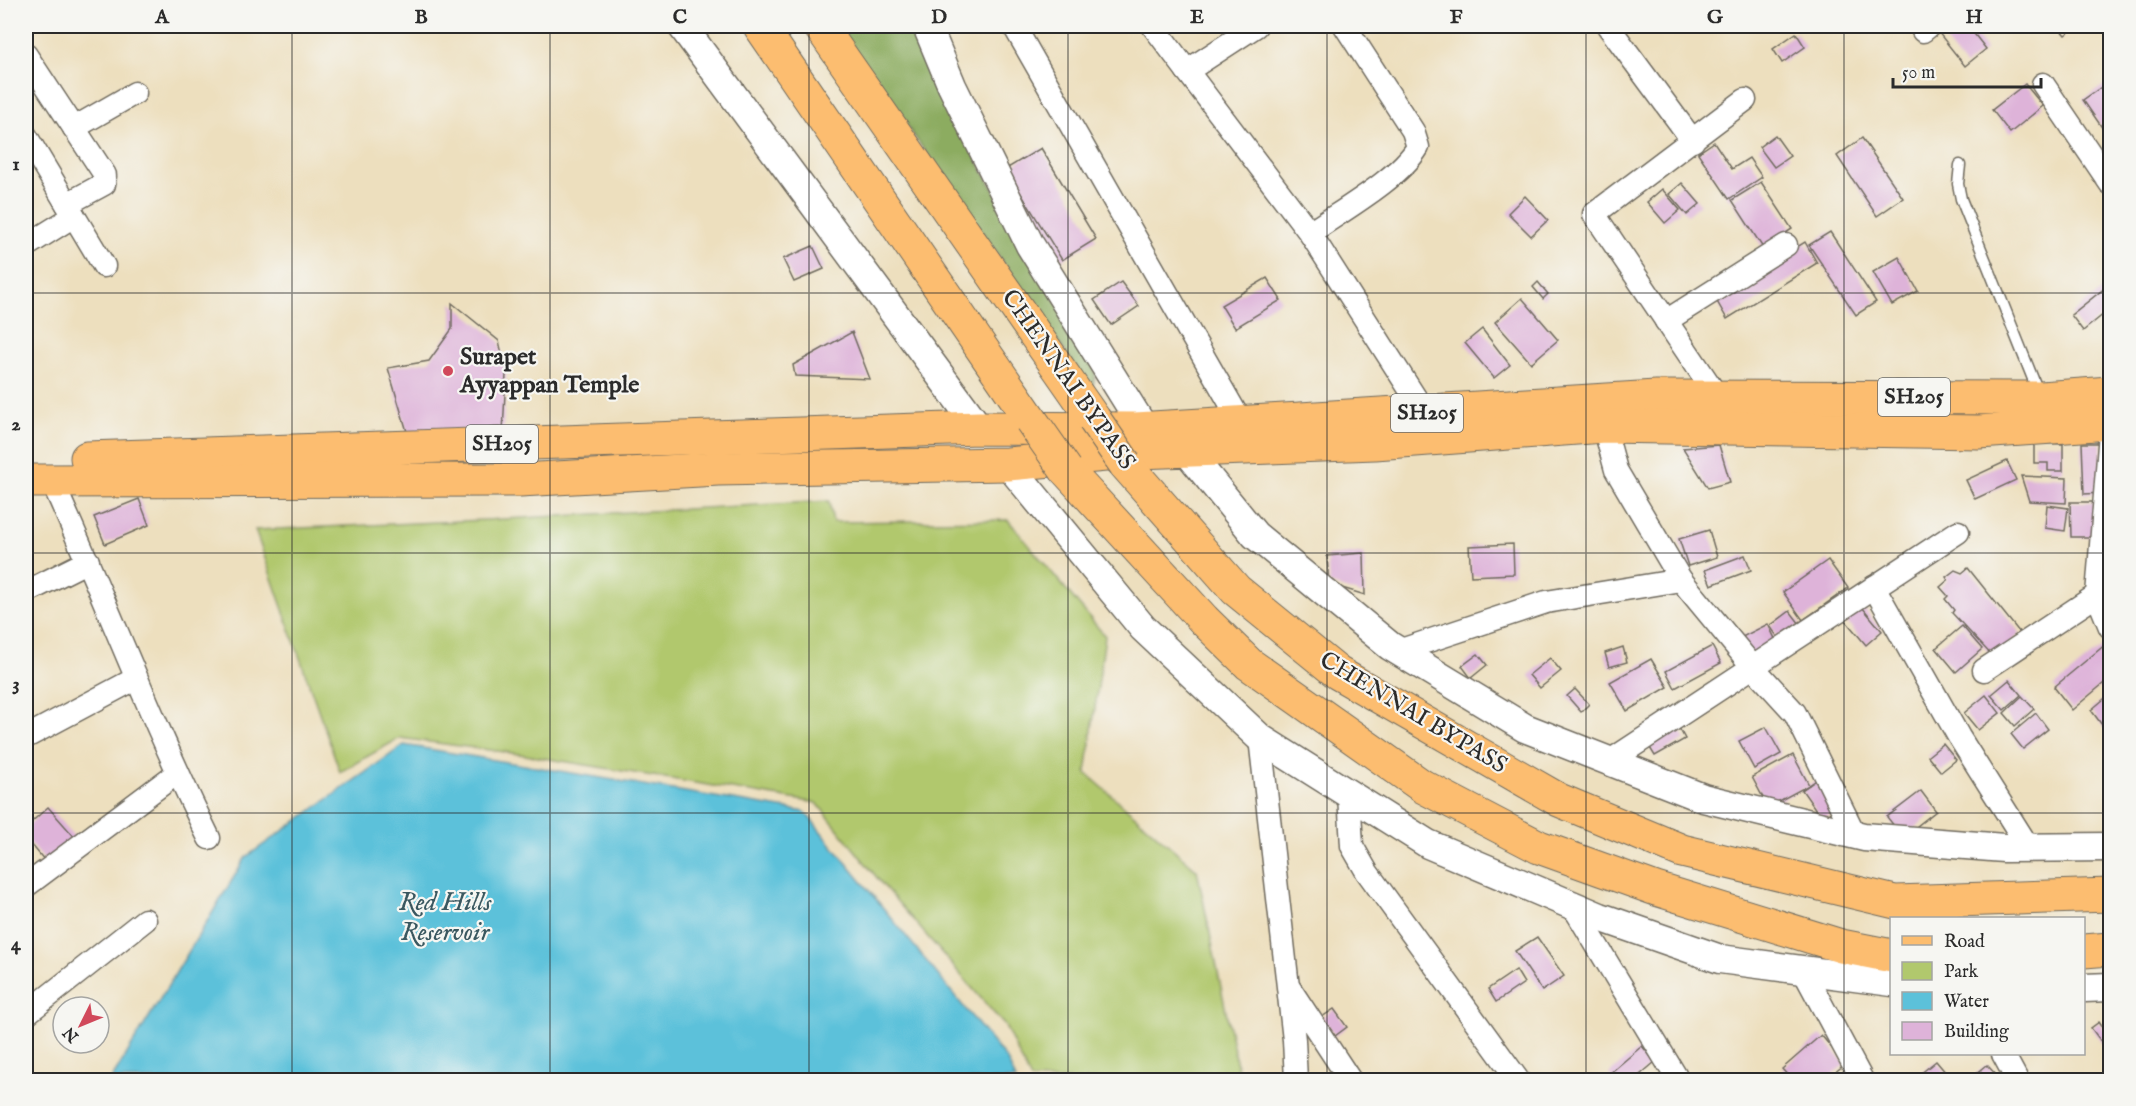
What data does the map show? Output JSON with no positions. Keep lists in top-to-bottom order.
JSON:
{
  "streets": {
    "main road": ["CHENNAI BYPASS", "SH205"]
  },
  "water": ["Red Hills Reservoir"],
  "places": ["Surapet Ayyappan Temple"],
  "legend": [
    "Road",
    "Park",
    "Water",
    "Building"
  ],
  "scale_bar": "50 m",
  "north": "bottom left",
  "grid": {
    "columns": [
      "A",
      "B",
      "C",
      "D",
      "E",
      "F",
      "G",
      "H"
    ],
    "rows": [
      "1",
      "2",
      "3",
      "4"
    ]
  }
}
